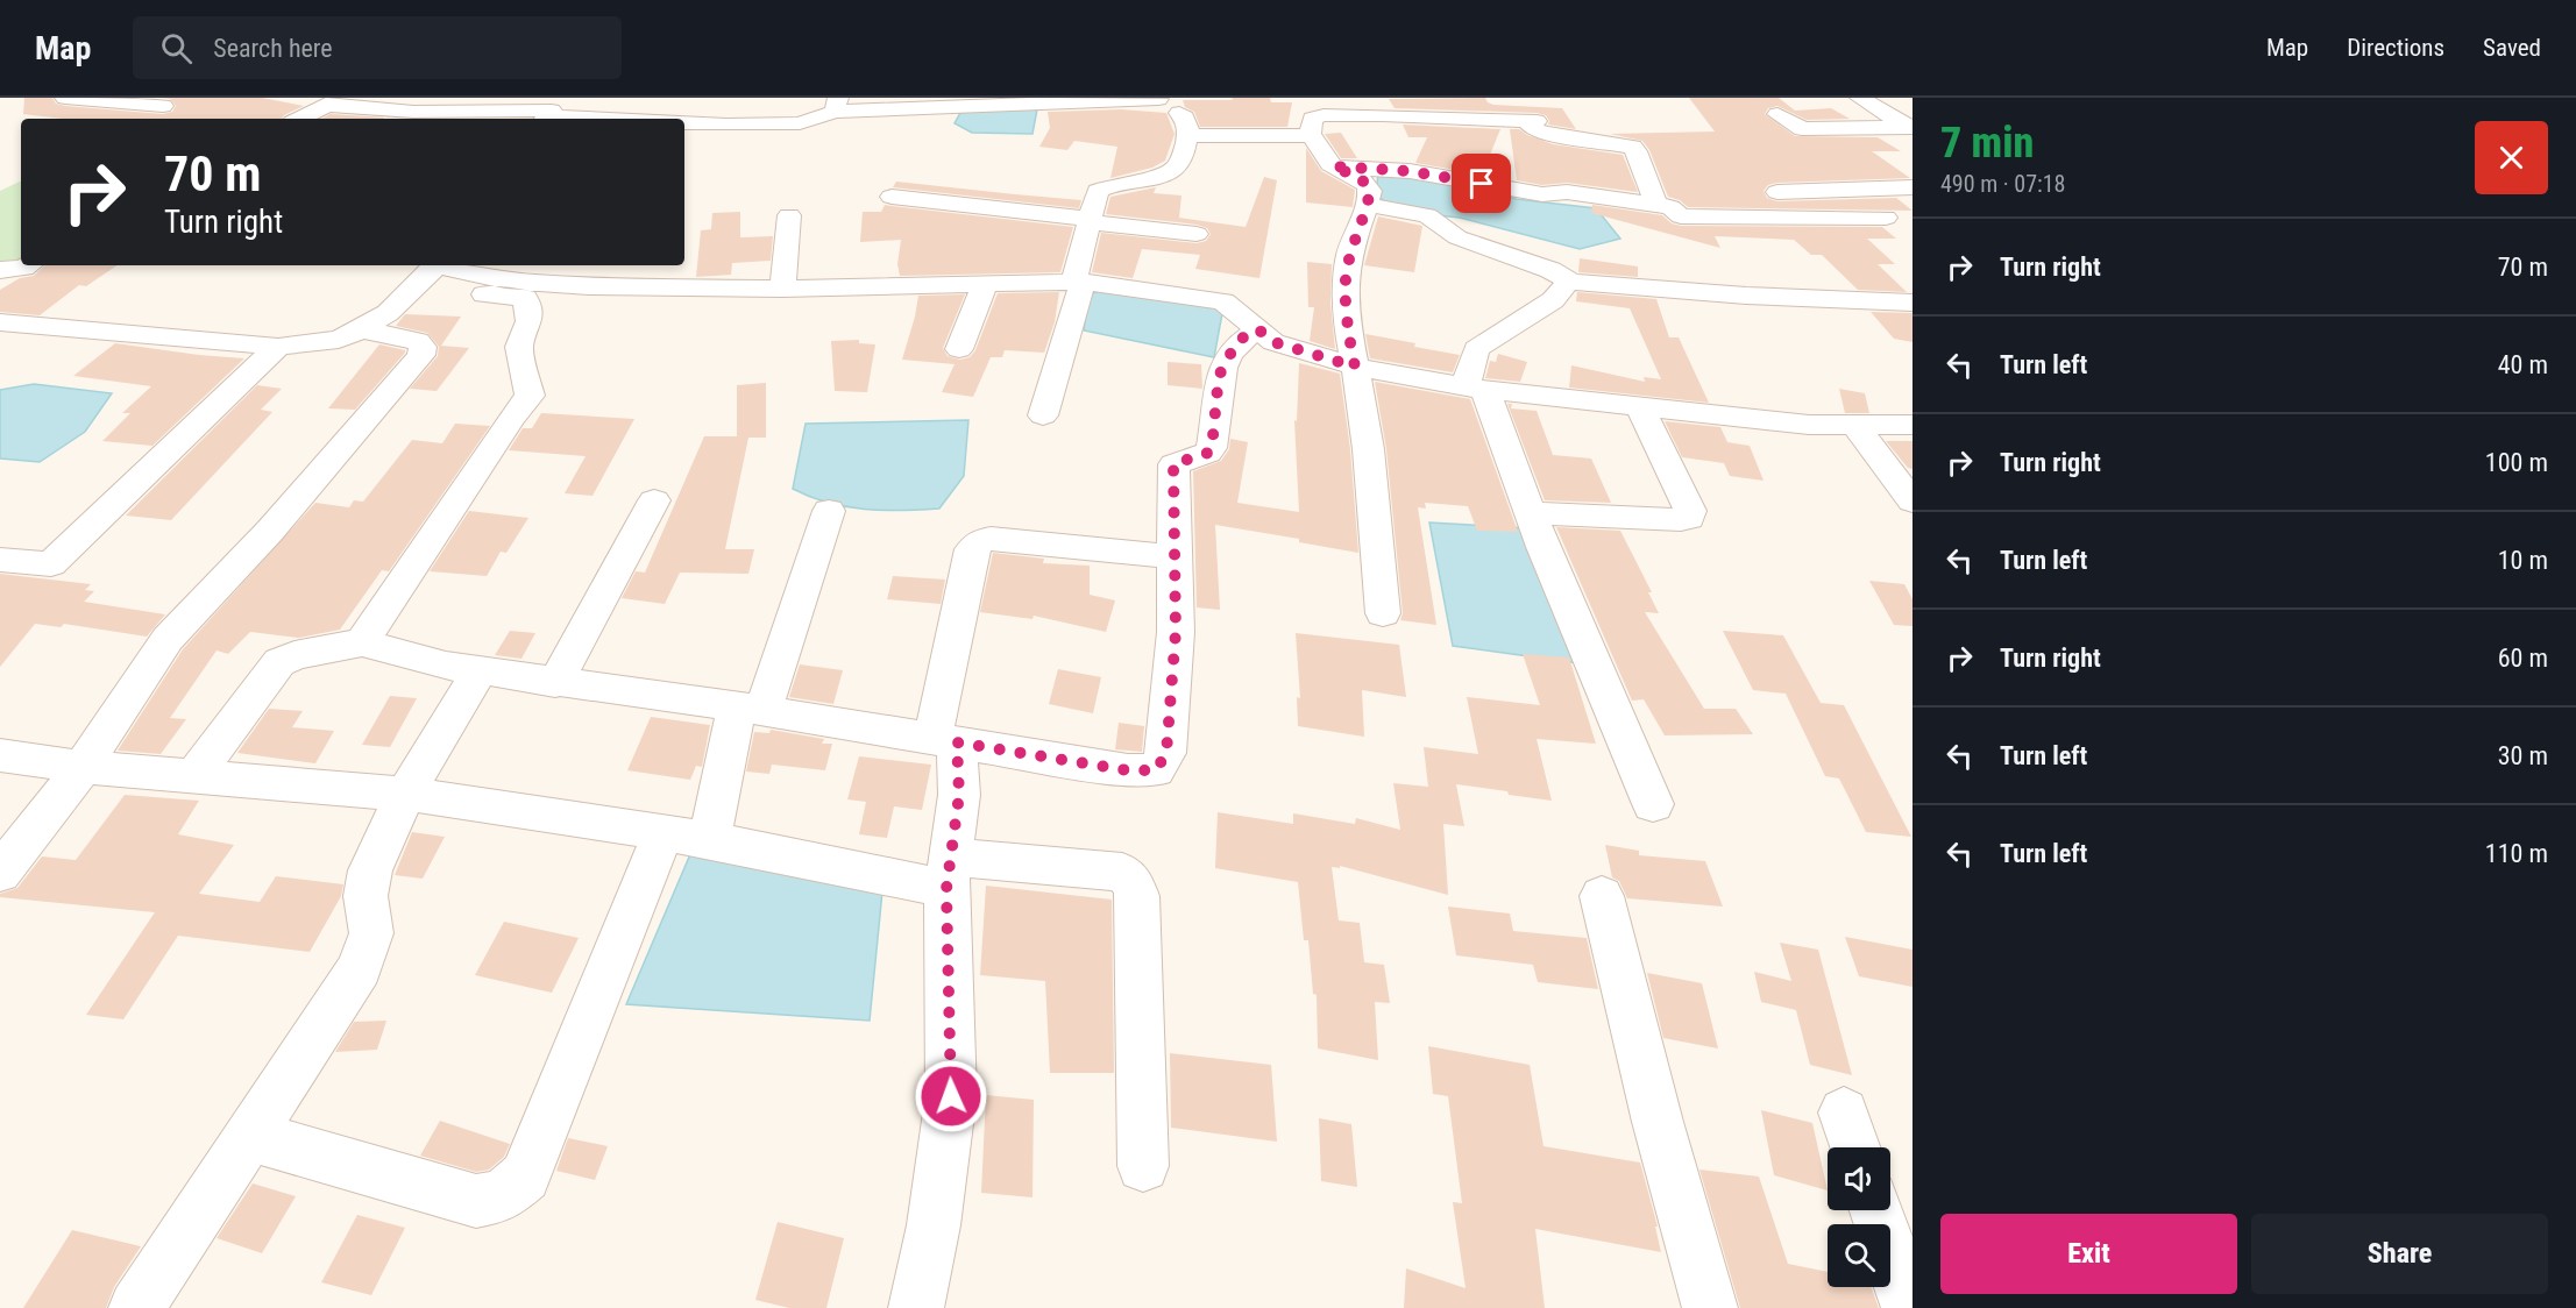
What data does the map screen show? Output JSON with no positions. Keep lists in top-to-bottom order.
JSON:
{
  "page": {
    "header": "Map",
    "search": "Search here",
    "nav": ["Map", "Directions", "Saved"],
    "heading": ["7 min", "490 m · 07:18"],
    "turn": ["70 m", "Turn right"],
    "list": [
      {
        "name": "Turn right",
        "value": "70 m"
      },
      {
        "name": "Turn left",
        "value": "40 m"
      },
      {
        "name": "Turn right",
        "value": "100 m"
      },
      {
        "name": "Turn left",
        "value": "10 m"
      },
      {
        "name": "Turn right",
        "value": "60 m"
      },
      {
        "name": "Turn left",
        "value": "30 m"
      },
      {
        "name": "Turn left",
        "value": "110 m"
      }
    ],
    "buttons": ["Exit", "Share"]
  }
}
